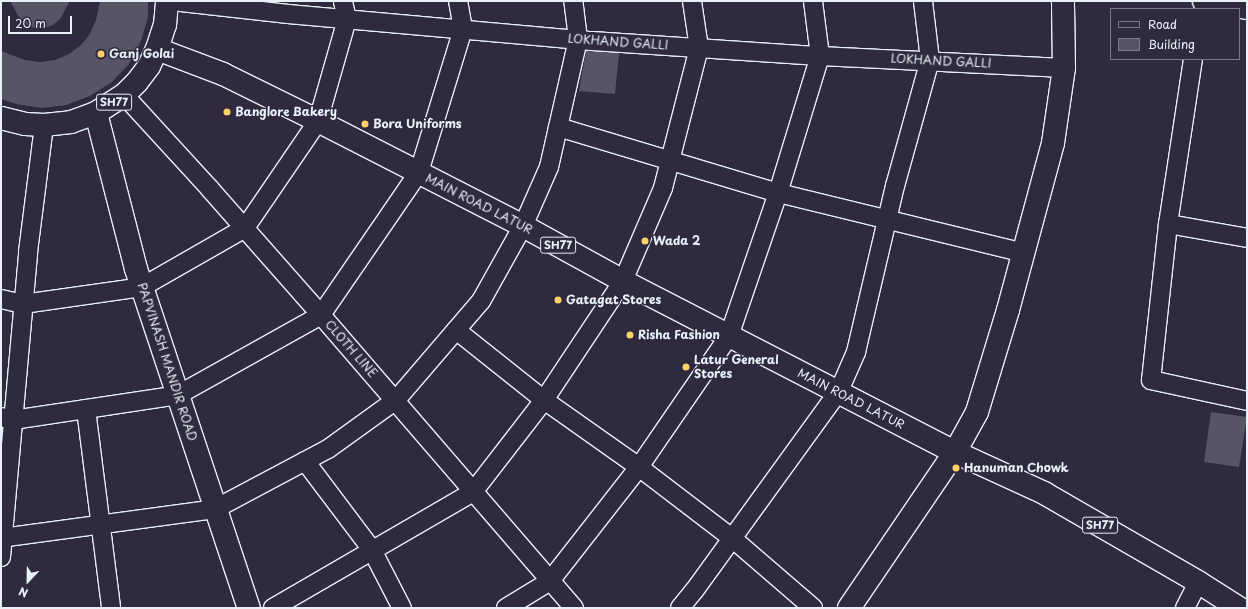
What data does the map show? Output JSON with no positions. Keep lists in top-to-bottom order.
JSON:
{
  "streets": {
    "main road": ["SH77", "MAIN ROAD LATUR", "PAPVINASH MANDIR ROAD"],
    "street": ["LOKHAND GALLI", "CLOTH LINE"]
  },
  "crossings": [
    ["SH77", "MAIN ROAD LATUR"],
    ["SH77", "CLOTH LINE"],
    ["SH77", "PAPVINASH MANDIR ROAD"]
  ],
  "places": [
    "Ganj Golai",
    "Banglore Bakery",
    "Bora Uniforms",
    "Wada 2",
    "Gatagat Stores",
    "Risha Fashion",
    "Latur General Stores",
    "Hanuman Chowk"
  ],
  "legend": ["Road", "Building"],
  "scale_bar": "20 m",
  "north": "bottom"
}
